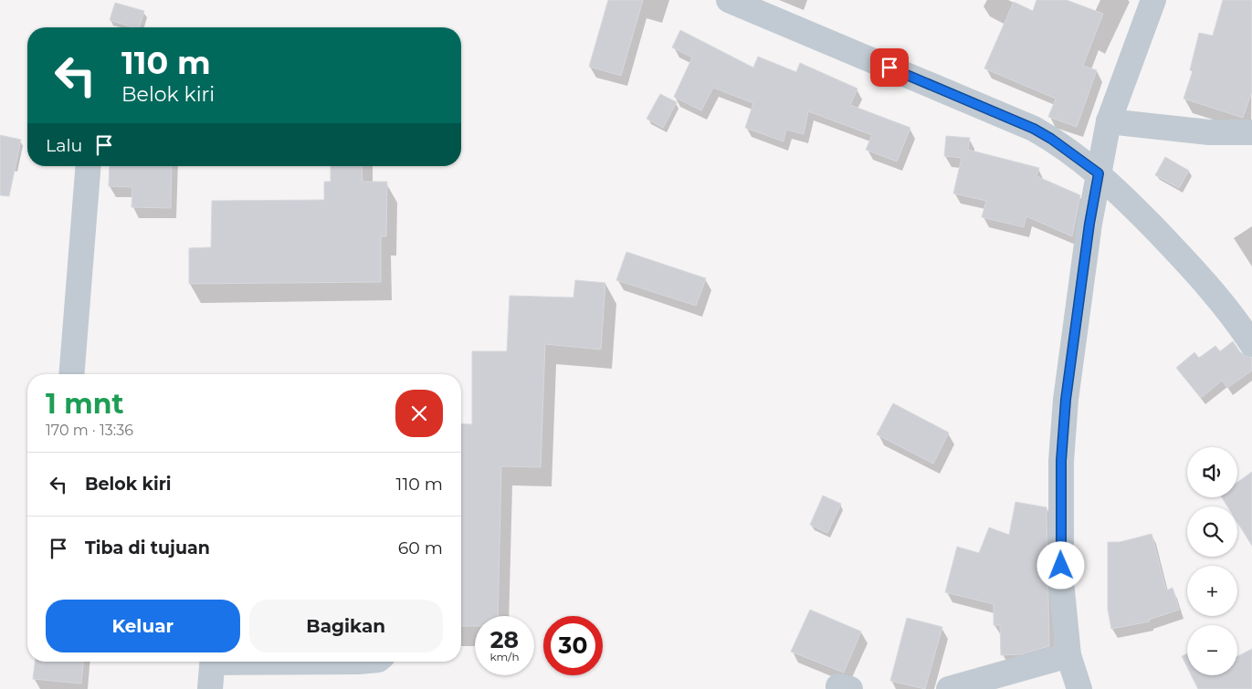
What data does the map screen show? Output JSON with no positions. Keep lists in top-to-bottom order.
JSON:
{
  "page": {
    "turn": ["110 m", "Belok kiri"],
    "then": "Lalu",
    "heading": ["1 mnt", "170 m · 13:36"],
    "map_buttons": ["+", "−"],
    "list": [
      {
        "name": "Belok kiri",
        "value": "110 m"
      },
      {
        "name": "Tiba di tujuan",
        "value": "60 m"
      }
    ],
    "buttons": ["Keluar", "Bagikan"],
    "speed": "28 km/h",
    "limit": "30"
  }
}
